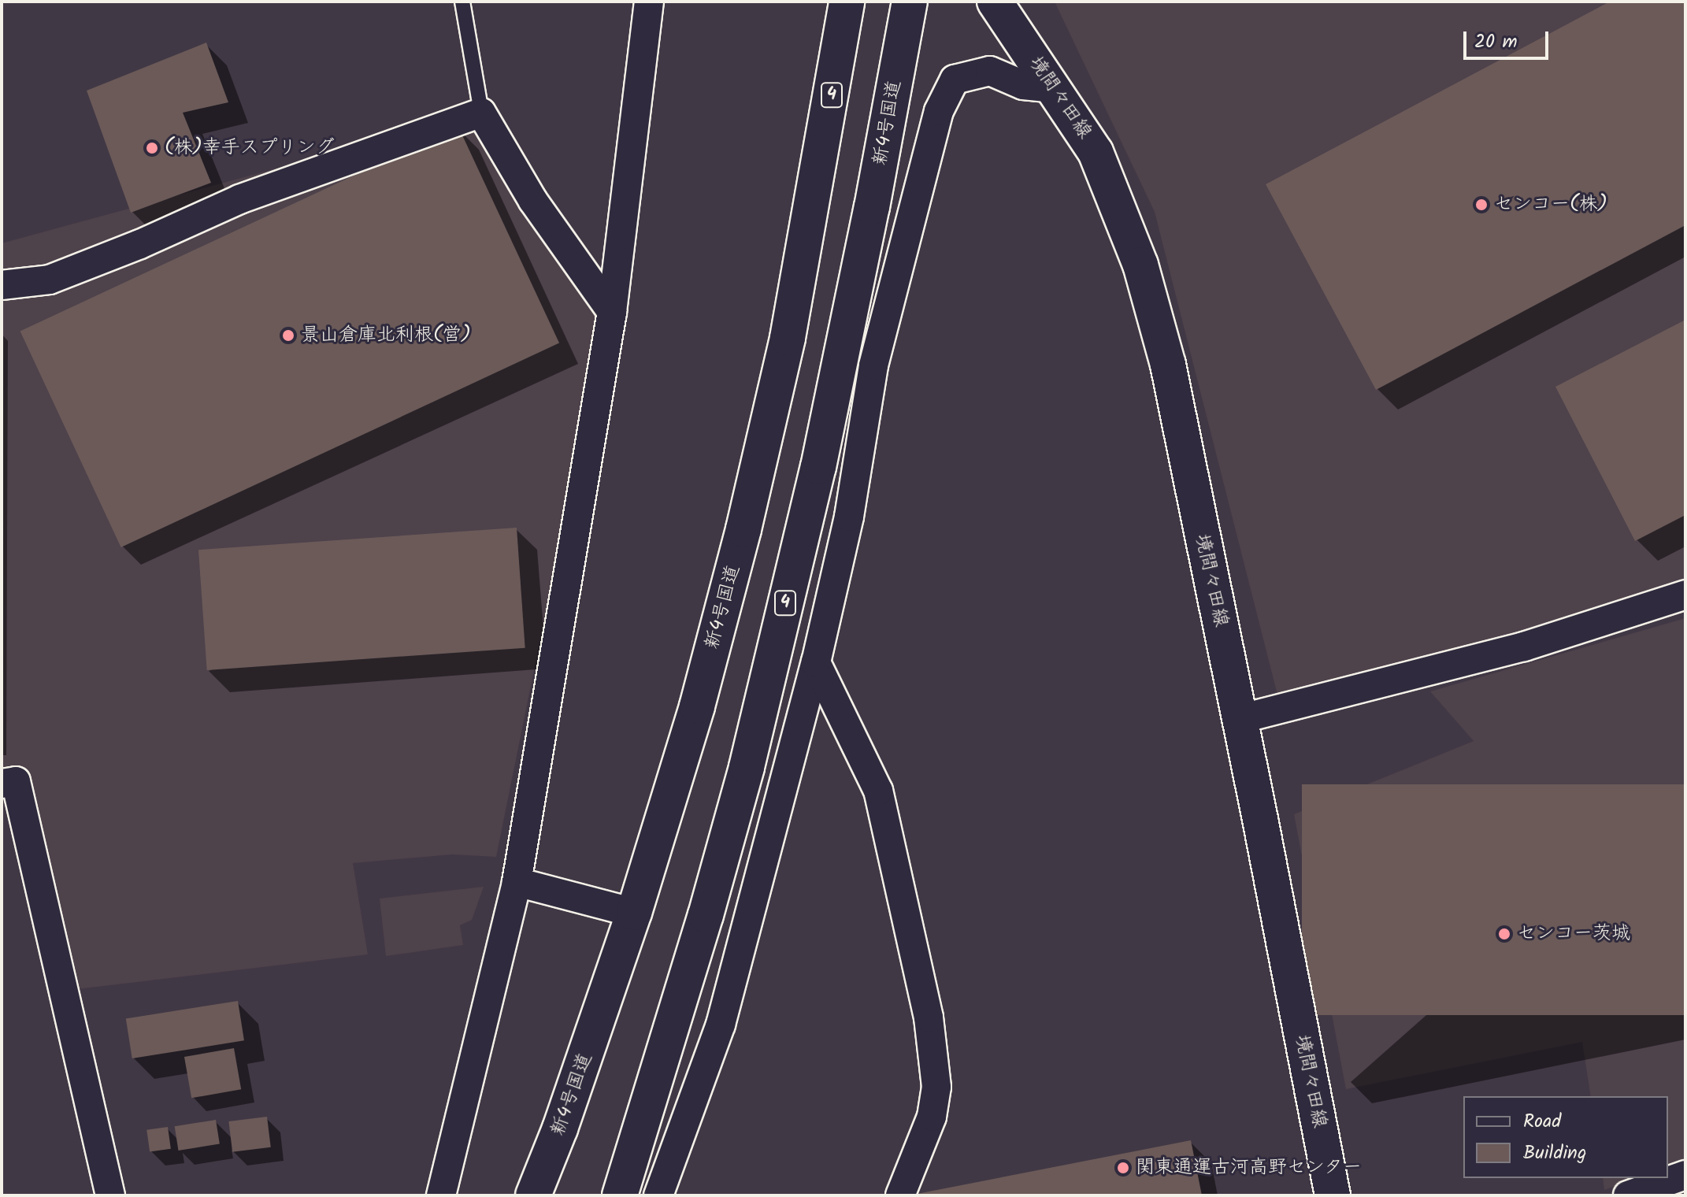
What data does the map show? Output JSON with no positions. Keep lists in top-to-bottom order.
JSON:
{
  "streets": {
    "main road": ["4", "境間々田線", "新4号国道"]
  },
  "places": [
    "(株)幸手スプリング",
    "センコー(株)",
    "景山倉庫北利根(営)",
    "センコー茨城",
    "関東通運古河高野センター"
  ],
  "legend": ["Road", "Building"],
  "scale_bar": "20 m"
}
